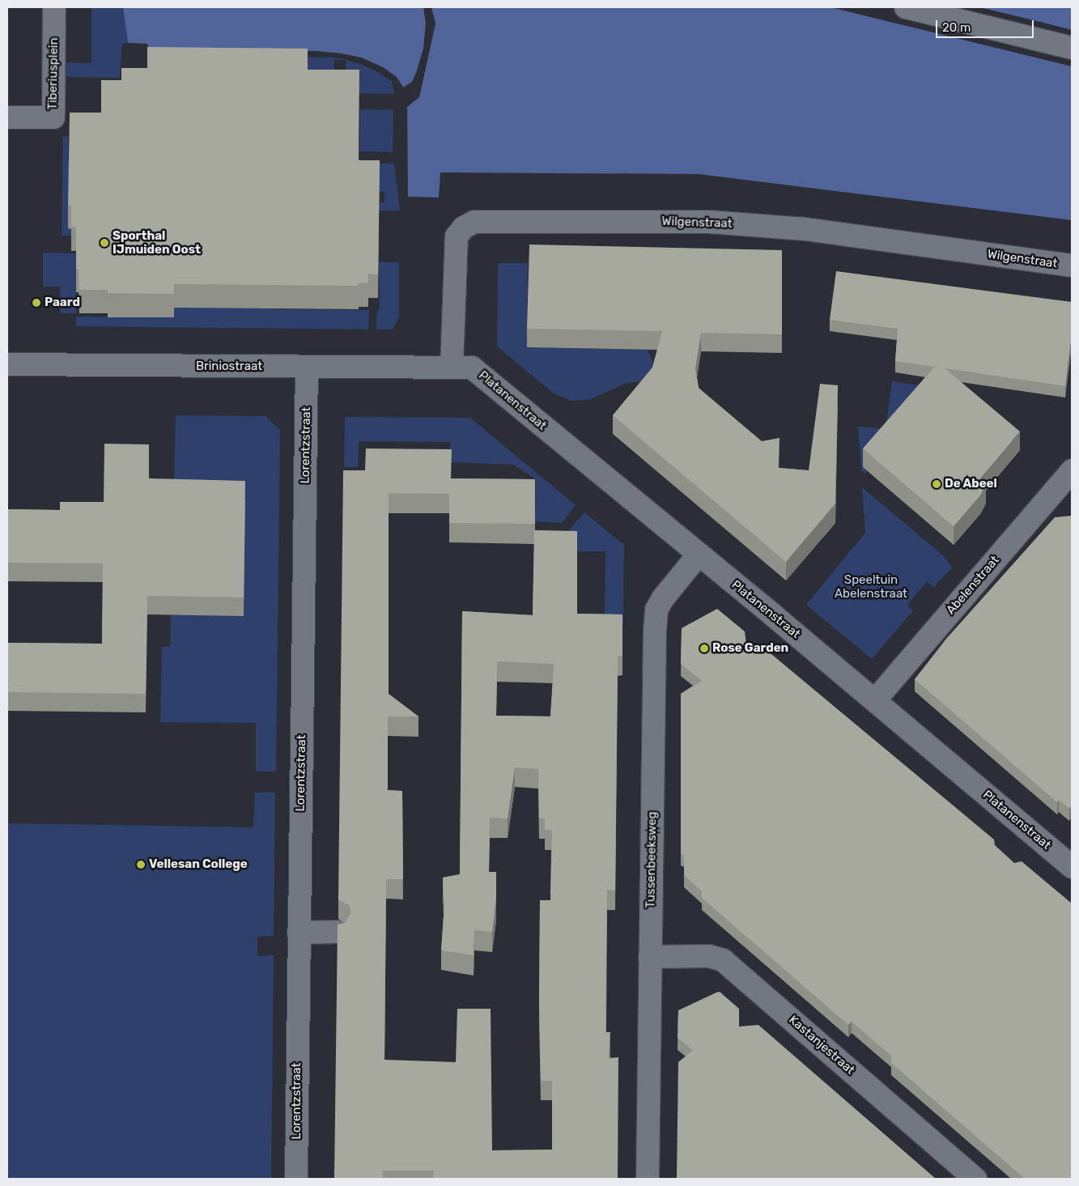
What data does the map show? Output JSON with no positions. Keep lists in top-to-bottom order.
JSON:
{
  "streets": {
    "street": [
      "Tiberiusplein",
      "Wilgenstraat",
      "Briniostraat",
      "Platanenstraat",
      "Lorentzstraat",
      "Abelenstraat",
      "Tussenbeeksweg",
      "Kastanjestraat"
    ]
  },
  "crossings": [
    ["Wilgenstraat", "Briniostraat"],
    ["Wilgenstraat", "Platanenstraat"],
    ["Briniostraat", "Platanenstraat"],
    ["Briniostraat", "Lorentzstraat"],
    ["Platanenstraat", "Abelenstraat"],
    ["Platanenstraat", "Tussenbeeksweg"],
    ["Tussenbeeksweg", "Kastanjestraat"]
  ],
  "parks": ["Speeltuin Abelenstraat"],
  "places": [
    "Sporthal IJmuiden Oost",
    "Paard",
    "De Abeel",
    "Rose Garden",
    "Vellesan College"
  ],
  "scale_bar": "20 m"
}
